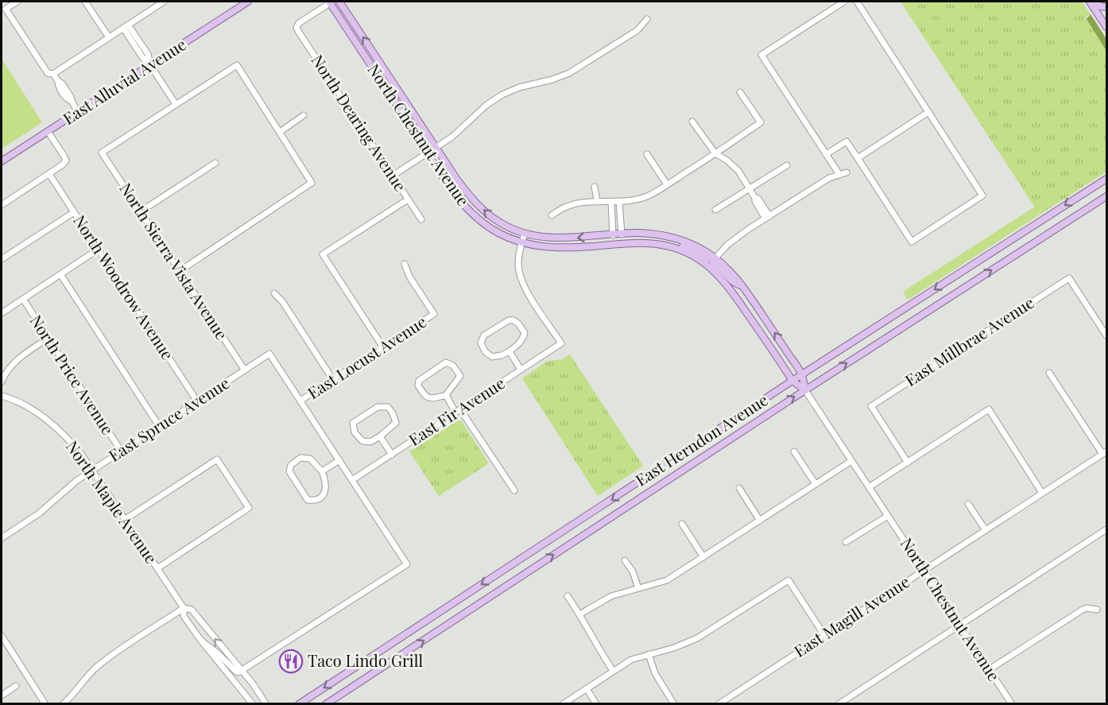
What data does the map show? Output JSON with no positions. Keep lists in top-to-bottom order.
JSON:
{
  "streets": {
    "main road": ["East Alluvial Avenue", "North Chestnut Avenue", "East Herndon Avenue"],
    "street": [
      "North Dearing Avenue",
      "North Sierra Vista Avenue",
      "North Woodrow Avenue",
      "East Millbrae Avenue",
      "East Locust Avenue",
      "North Price Avenue",
      "East Fir Avenue",
      "East Spruce Avenue",
      "North Maple Avenue",
      "East Magill Avenue"
    ]
  },
  "crossings": [
    ["North Dearing Avenue", "North Chestnut Avenue"],
    ["North Chestnut Avenue", "East Fir Avenue"],
    ["North Chestnut Avenue", "East Herndon Avenue"],
    ["North Chestnut Avenue", "East Magill Avenue"],
    ["North Sierra Vista Avenue", "East Spruce Avenue"],
    ["North Woodrow Avenue", "East Spruce Avenue"],
    ["East Locust Avenue", "East Spruce Avenue"],
    ["North Price Avenue", "East Spruce Avenue"],
    ["East Spruce Avenue", "North Maple Avenue"]
  ],
  "places": {
    "restaurant": ["Taco Lindo Grill"]
  }
}
